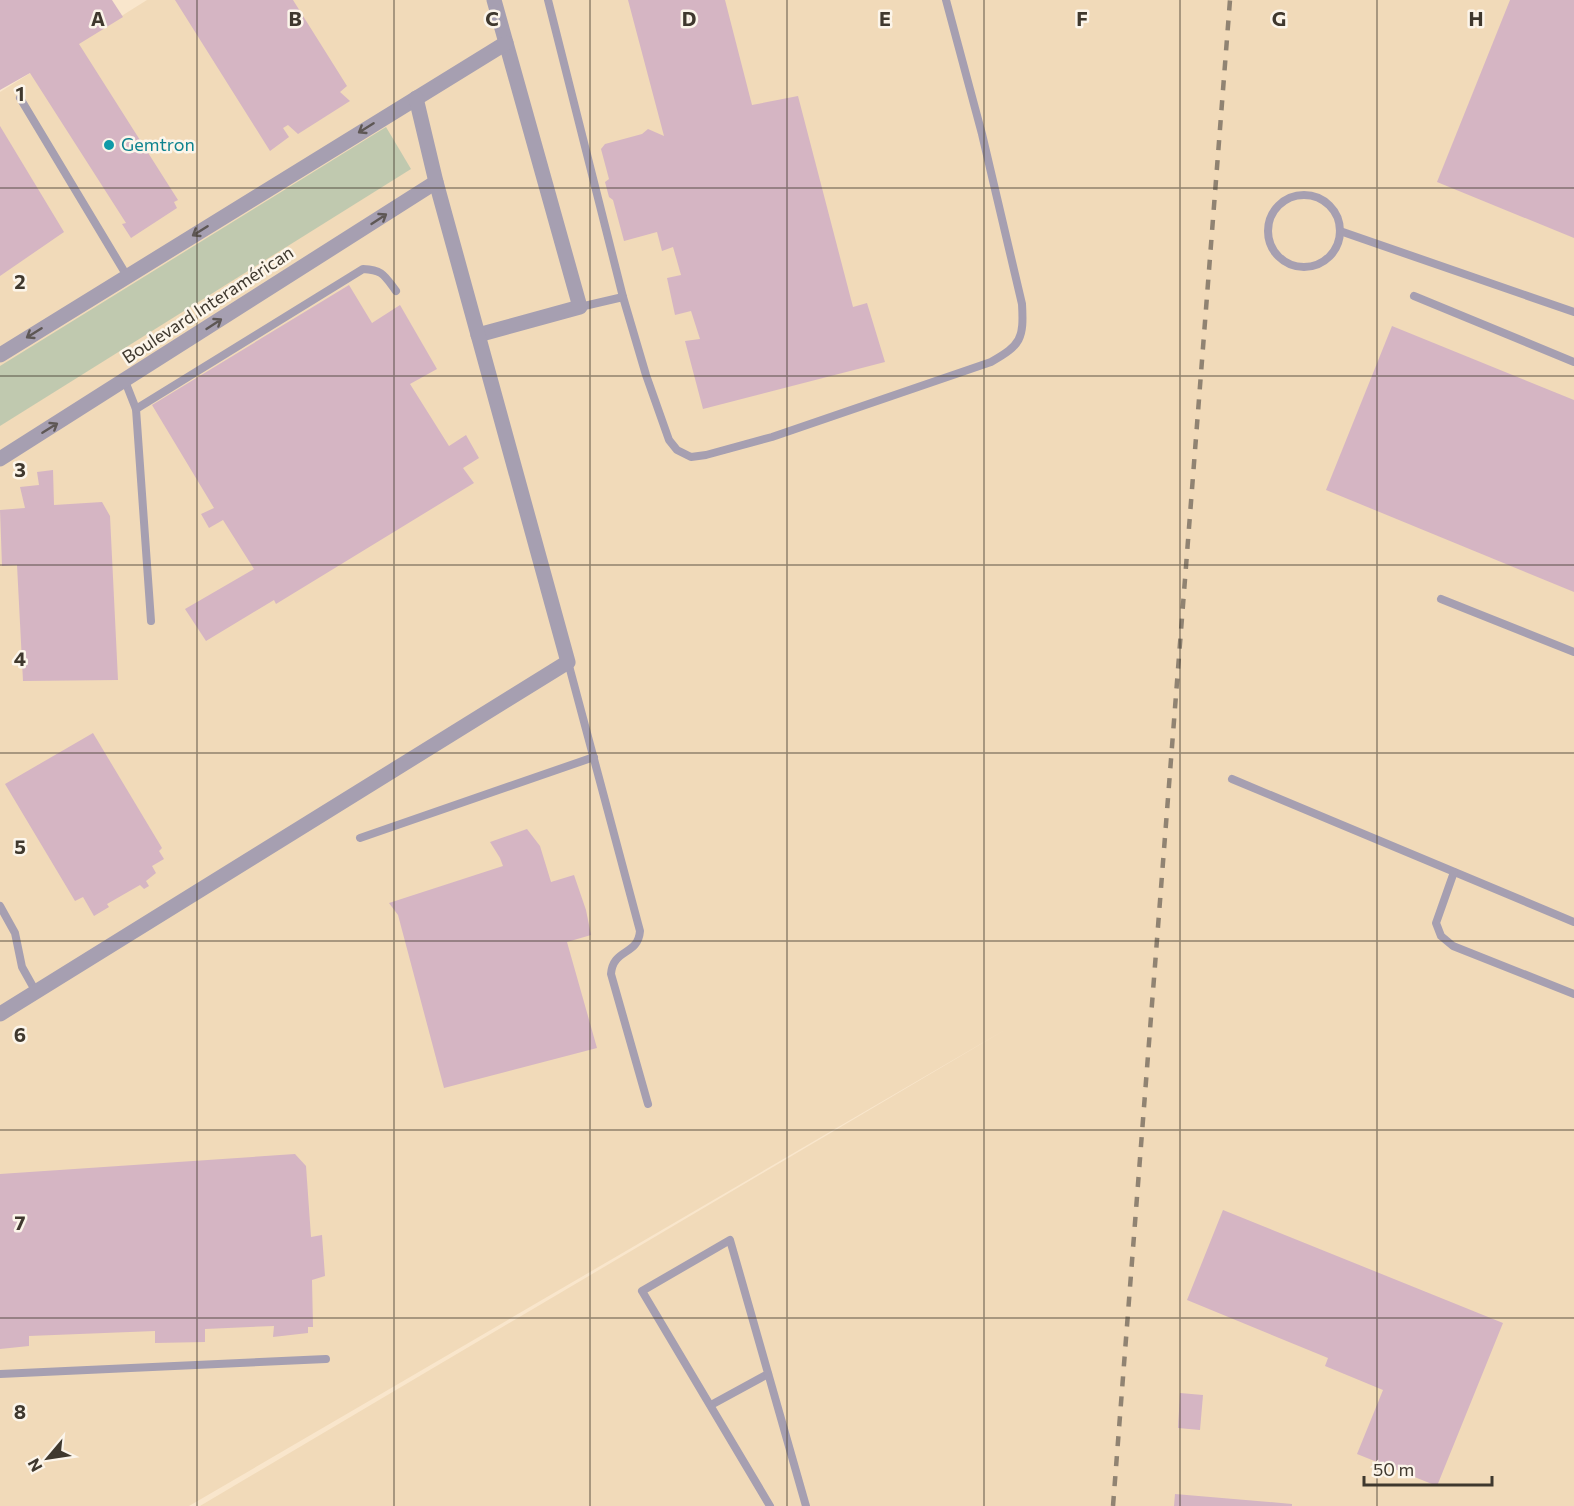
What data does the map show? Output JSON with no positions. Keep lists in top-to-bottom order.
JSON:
{
  "streets": {
    "street": ["Boulevard Interamérican"]
  },
  "places": ["Gemtron"],
  "scale_bar": "50 m",
  "north": "bottom left",
  "grid": {
    "columns": [
      "A",
      "B",
      "C",
      "D",
      "E",
      "F",
      "G",
      "H"
    ],
    "rows": [
      "1",
      "2",
      "3",
      "4",
      "5",
      "6",
      "7",
      "8"
    ]
  }
}
